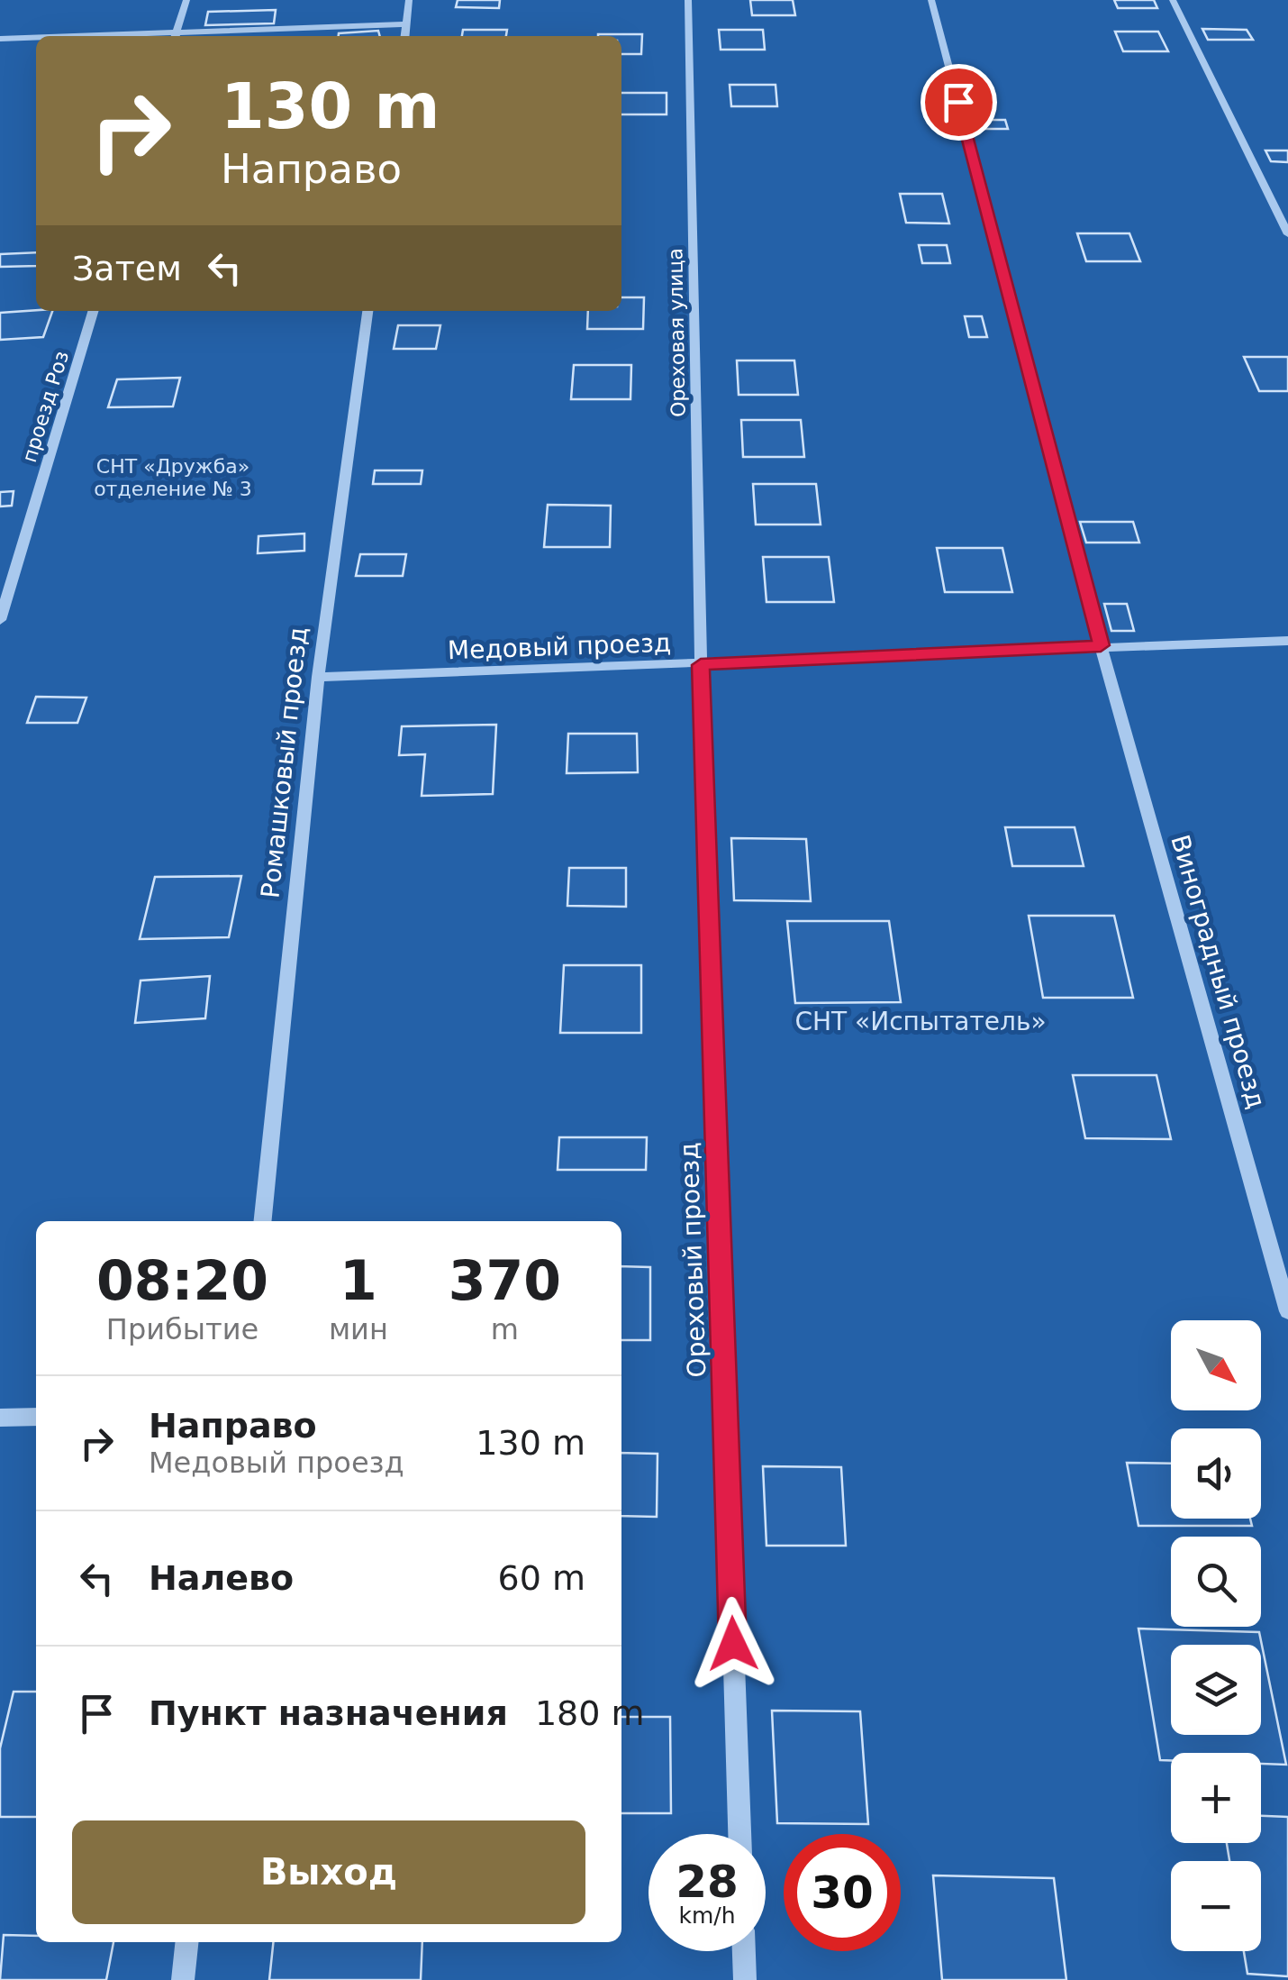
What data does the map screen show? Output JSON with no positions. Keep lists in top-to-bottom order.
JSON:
{
  "streets": {
    "street": [
      "Ореховая улица",
      "проезд Роз",
      "Медовый проезд",
      "Ромашковый проезд",
      "Виноградный проезд",
      "Ореховый проезд"
    ]
  },
  "crossings": [
    ["Ореховая улица", "Медовый проезд"],
    ["Ореховая улица", "Ореховый проезд"],
    ["Медовый проезд", "Ромашковый проезд"],
    ["Медовый проезд", "Виноградный проезд"],
    ["Медовый проезд", "Ореховый проезд"]
  ],
  "parks": ["СНТ «Дружба» отделение № 3", "СНТ «Испытатель»"],
  "north": "bottom right",
  "page": {
    "turn": ["130 m", "Направо"],
    "then": "Затем",
    "eta": [
      "08:20",
      "Прибытие",
      "1",
      "мин",
      "370",
      "m"
    ],
    "map_buttons": ["+", "−"],
    "list": [
      {
        "name": "Направо",
        "note": "Медовый проезд",
        "value": "130 m"
      },
      {
        "name": "Налево",
        "value": "60 m"
      },
      {
        "name": "Пункт назначения",
        "value": "180 m"
      }
    ],
    "buttons": "Выход",
    "speed": "28 km/h",
    "limit": "30"
  }
}
